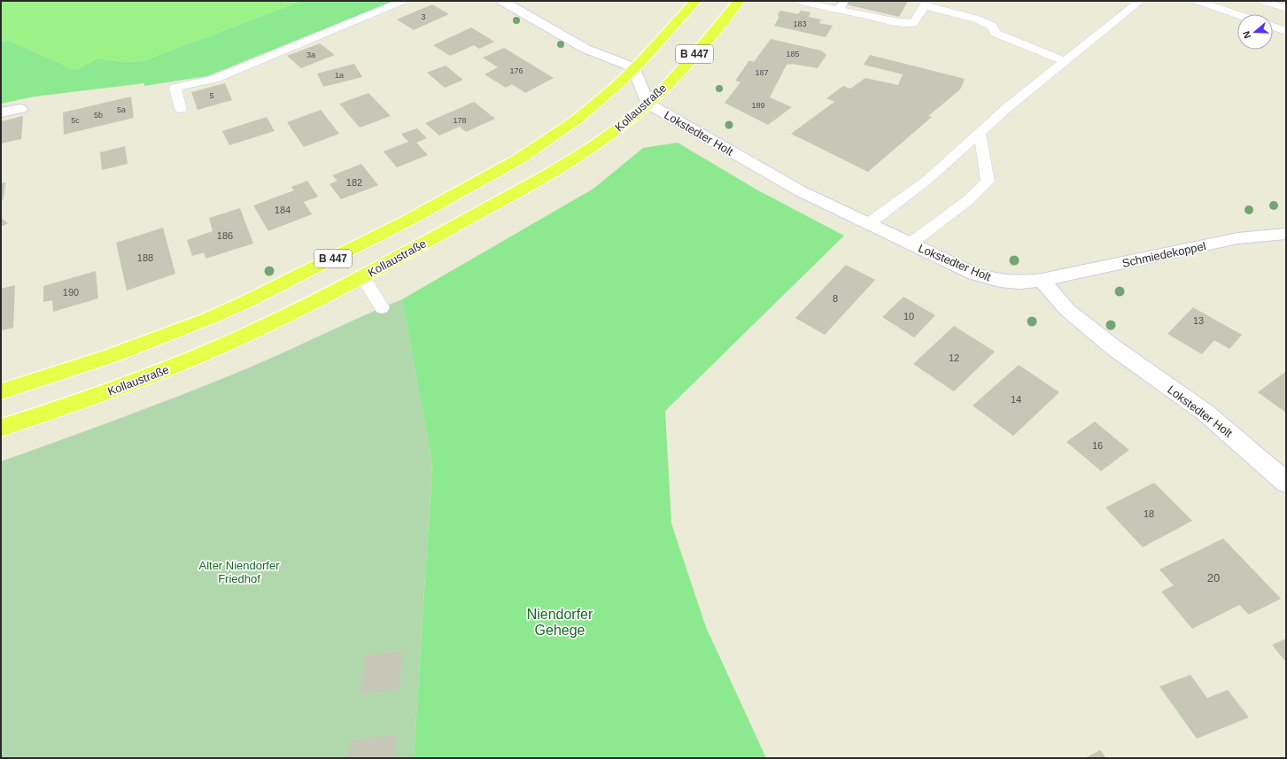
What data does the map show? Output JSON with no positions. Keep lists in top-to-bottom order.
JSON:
{
  "streets": {
    "main road": ["B 447", "Kollaustraße"],
    "street": ["Lokstedter Holt", "Schmiedekoppel"]
  },
  "crossings": [
    ["Kollaustraße", "Lokstedter Holt"],
    ["Lokstedter Holt", "Schmiedekoppel"]
  ],
  "parks": ["Alter Niendorfer Friedhof", "Niendorfer Gehege"],
  "house_numbers": [
    "3",
    "183",
    "185",
    "3a",
    "176",
    "187",
    "1a",
    "5",
    "189",
    "5a",
    "5b",
    "5c",
    "178",
    "182",
    "184",
    "186",
    "188",
    "190",
    "8",
    "10",
    "13",
    "12",
    "14",
    "16",
    "18",
    "20"
  ],
  "north": "left"
}
